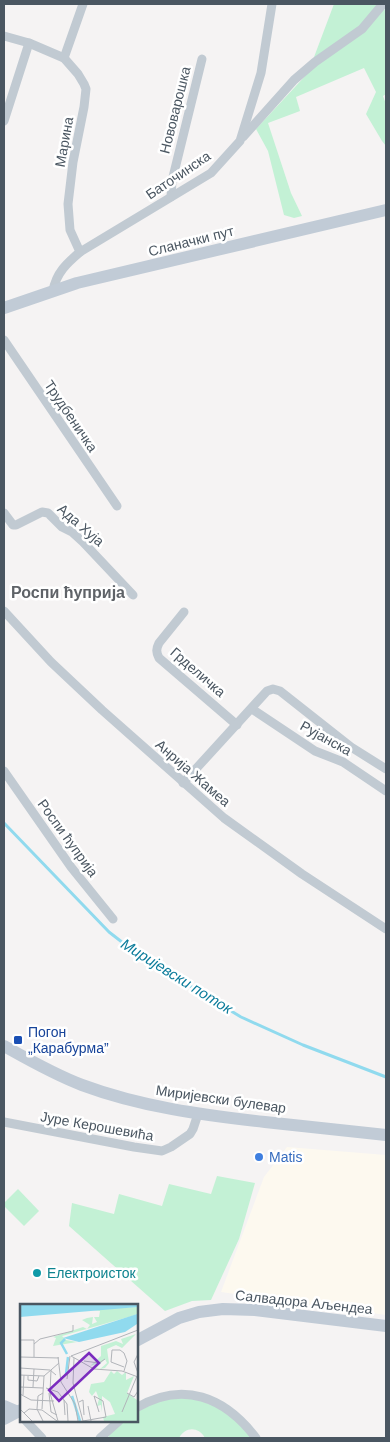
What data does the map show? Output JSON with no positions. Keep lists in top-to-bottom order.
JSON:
{
  "streets": {
    "street": [
      "Нововарошка",
      "Марина",
      "Баточинска",
      "Сланачки пут",
      "Трудбеничка",
      "Ада Хуја",
      "Грделичка",
      "Рујанска",
      "Анрија Жамеа",
      "Роспи ћуприја",
      "Миријевски булевар",
      "Јуре Керошевића",
      "Салвадора Аљендеа"
    ]
  },
  "crossings": [
    ["Нововарошка", "Баточинска"],
    ["Марина", "Баточинска"],
    ["Миријевски булевар", "Јуре Керошевића"]
  ],
  "districts": ["Роспи ћуприја"],
  "water": ["Миријевски поток"],
  "places": {
    "transit": ["Погон „Карабурма”"],
    "other": ["Matis", "Електроисток"]
  }
}
